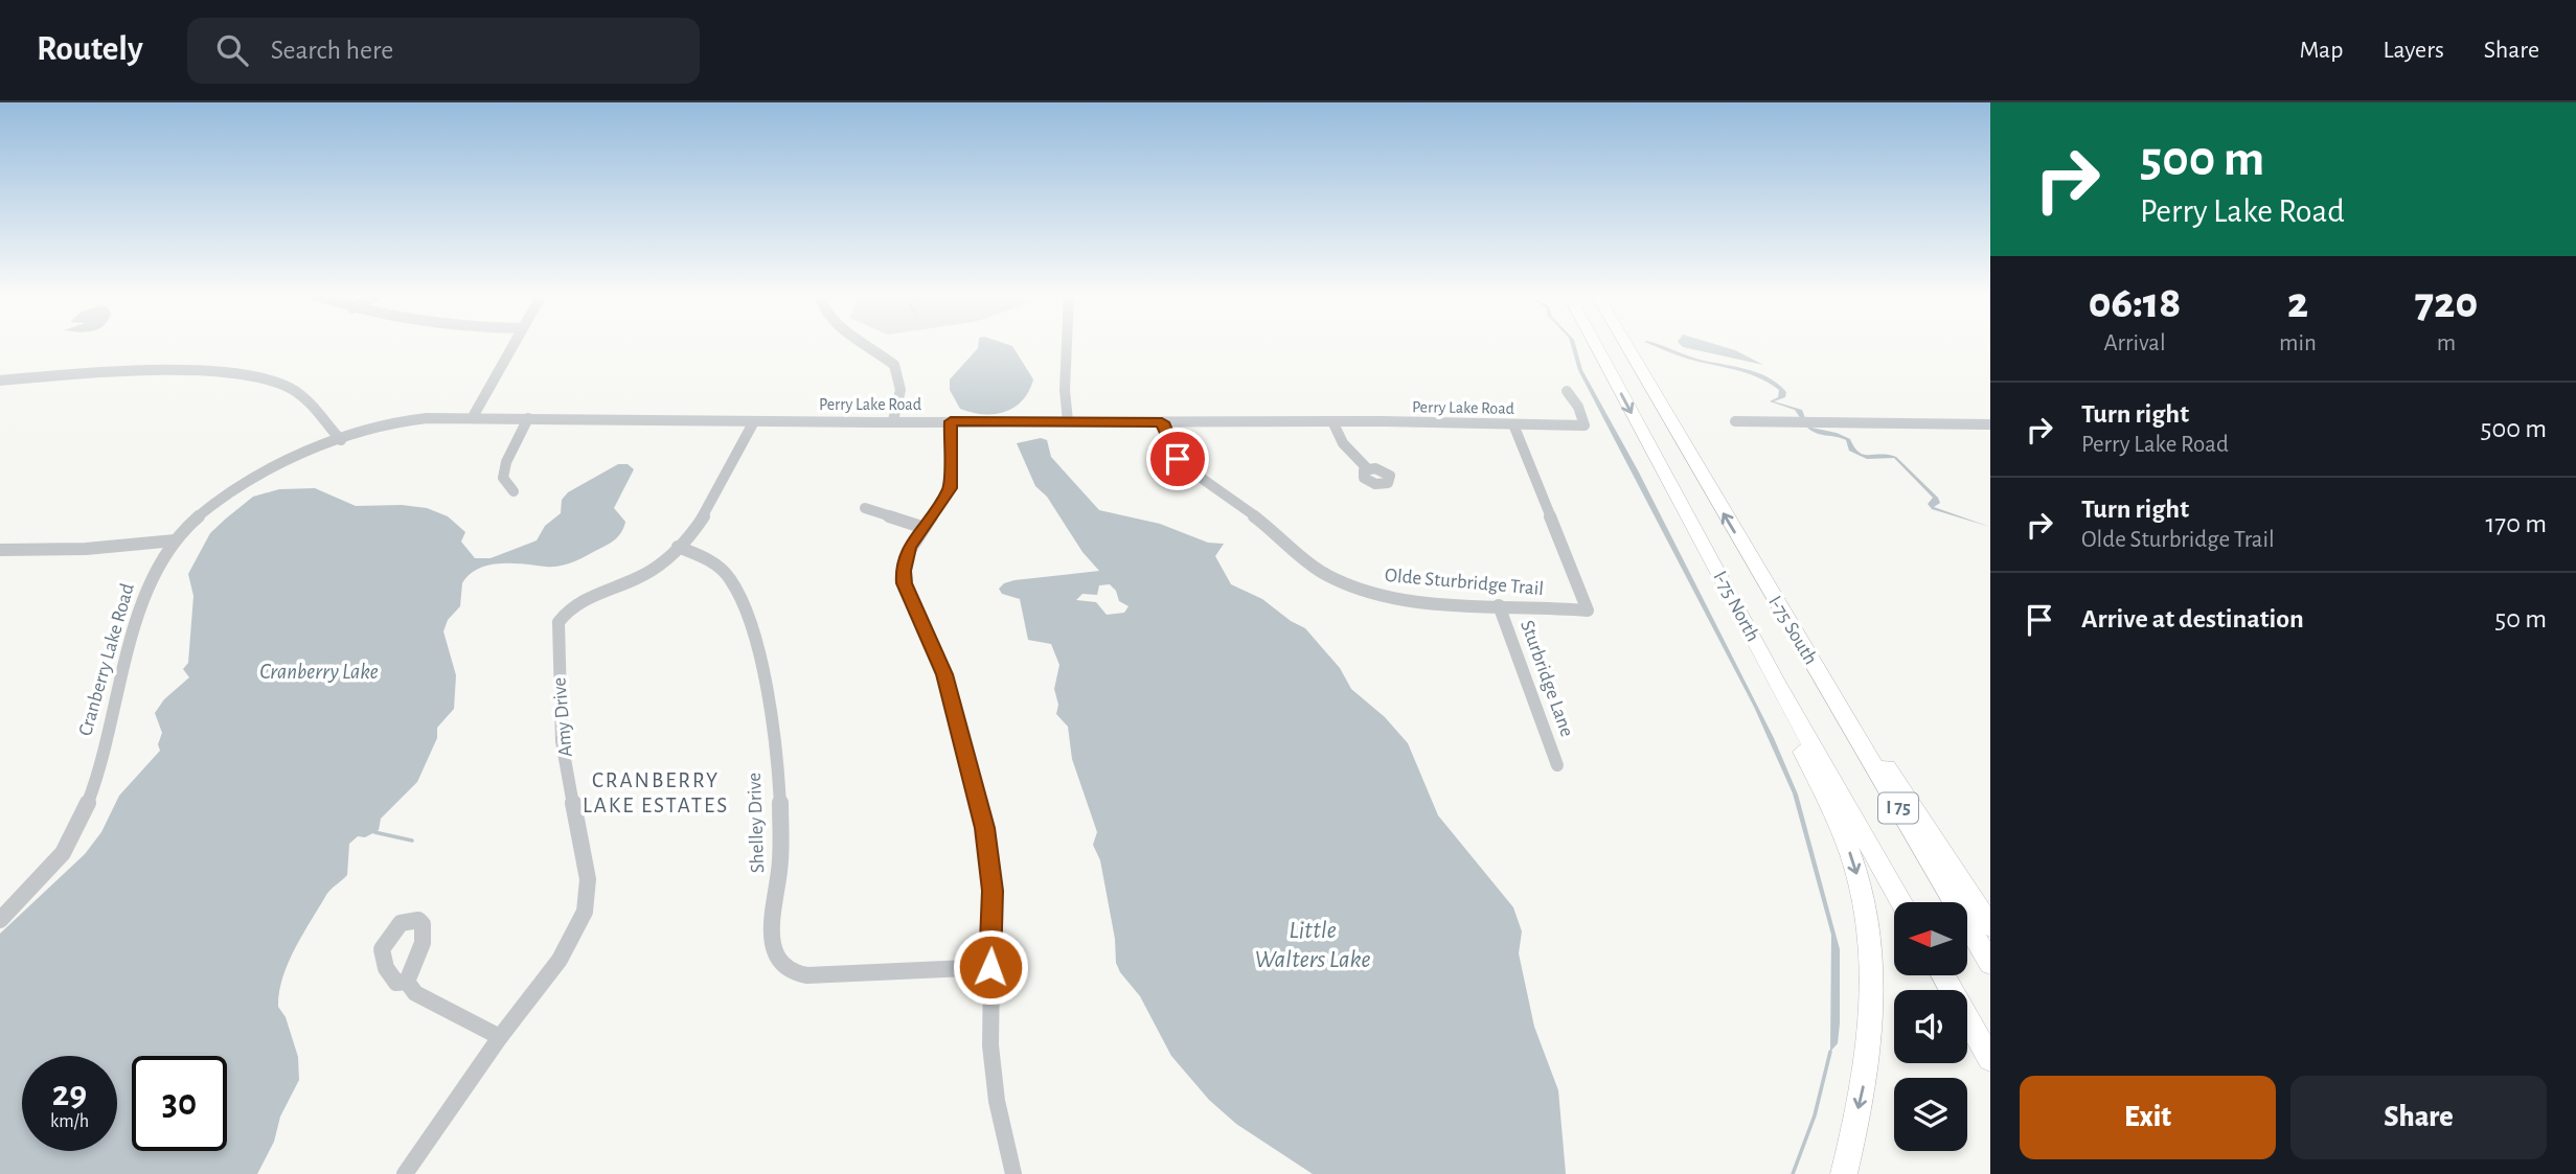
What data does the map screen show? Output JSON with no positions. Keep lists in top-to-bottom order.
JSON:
{
  "streets": {
    "highway": ["I-75 North", "I-75 South", "I 75"],
    "street": [
      "Perry Lake Road",
      "Olde Sturbridge Trail",
      "Cranberry Lake Road",
      "Sturbridge Lane",
      "Amy Drive",
      "Shelley Drive"
    ]
  },
  "crossings": [
    ["Perry Lake Road", "Olde Sturbridge Trail"],
    ["Perry Lake Road", "Cranberry Lake Road"],
    ["Perry Lake Road", "Amy Drive"],
    ["Olde Sturbridge Trail", "Sturbridge Lane"],
    ["Amy Drive", "Shelley Drive"]
  ],
  "one_way": ["I-75 North", "I-75 South"],
  "districts": ["CRANBERRY LAKE ESTATES"],
  "water": ["Cranberry Lake", "Little Walters Lake"],
  "north": "left",
  "page": {
    "header": "Routely",
    "search": "Search here",
    "nav": ["Map", "Layers", "Share"],
    "turn": ["500 m", "Perry Lake Road"],
    "eta": [
      "06:18",
      "Arrival",
      "2",
      "min",
      "720",
      "m"
    ],
    "list": [
      {
        "name": "Turn right",
        "note": "Perry Lake Road",
        "value": "500 m"
      },
      {
        "name": "Turn right",
        "note": "Olde Sturbridge Trail",
        "value": "170 m"
      },
      {
        "name": "Arrive at destination",
        "value": "50 m"
      }
    ],
    "speed": "29 km/h",
    "limit": "30",
    "buttons": ["Exit", "Share"]
  }
}
